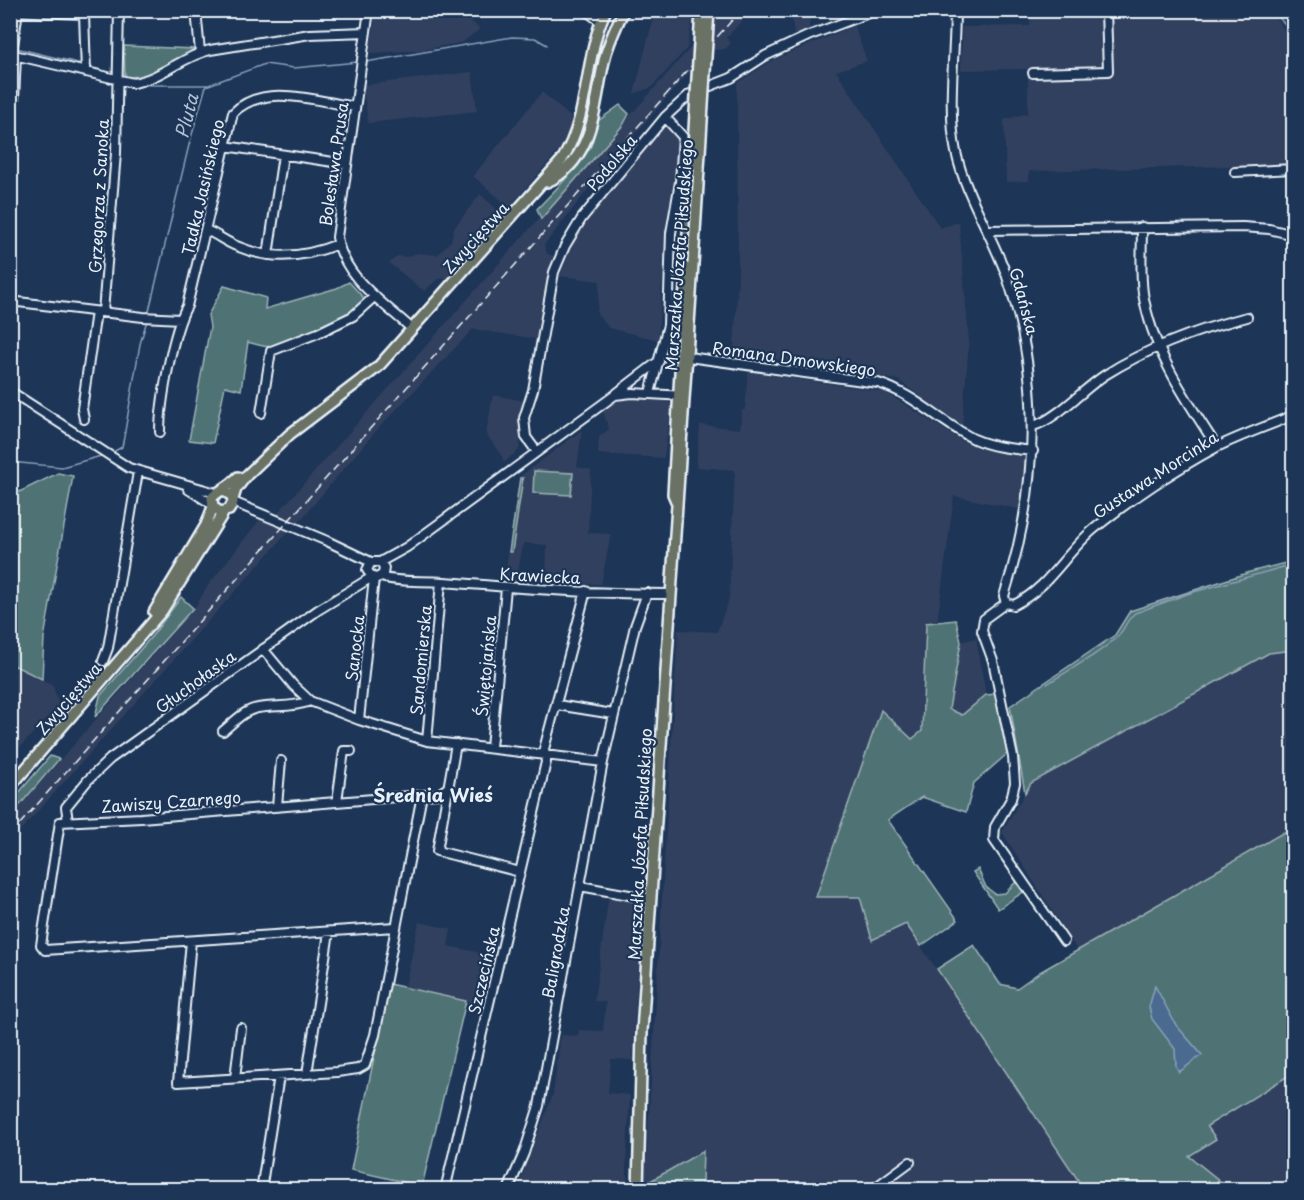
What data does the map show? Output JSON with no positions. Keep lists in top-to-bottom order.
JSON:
{
  "streets": {
    "main road": ["Zwycięstwa", "Marszałka Józefa Piłsudskiego"],
    "street": [
      "Podolska",
      "Bolesława Prusa",
      "Tadka Jasińskiego",
      "Grzegorza z Sanoka",
      "Gdańska",
      "Romana Dmowskiego",
      "Gustawa Morcinka",
      "Krawiecka",
      "Sanocka",
      "Sandomierska",
      "Świętojańska",
      "Głuchołaska",
      "Zawiszy Czarnego",
      "Baligrodzka",
      "Szczecińska"
    ]
  },
  "crossings": [
    ["Podolska", "Marszałka Józefa Piłsudskiego"],
    ["Podolska", "Głuchołaska"],
    ["Bolesława Prusa", "Tadka Jasińskiego"],
    ["Bolesława Prusa", "Zwycięstwa"],
    ["Marszałka Józefa Piłsudskiego", "Romana Dmowskiego"],
    ["Marszałka Józefa Piłsudskiego", "Krawiecka"],
    ["Marszałka Józefa Piłsudskiego", "Głuchołaska"],
    ["Gdańska", "Romana Dmowskiego"],
    ["Gdańska", "Gustawa Morcinka"],
    ["Krawiecka", "Sanocka"],
    ["Krawiecka", "Sandomierska"],
    ["Krawiecka", "Świętojańska"],
    ["Krawiecka", "Głuchołaska"],
    ["Krawiecka", "Baligrodzka"],
    ["Krawiecka", "Szczecińska"],
    ["Sanocka", "Głuchołaska"],
    ["Głuchołaska", "Zawiszy Czarnego"]
  ],
  "districts": ["Średnia Wieś"],
  "water": ["Pluta"]
}
